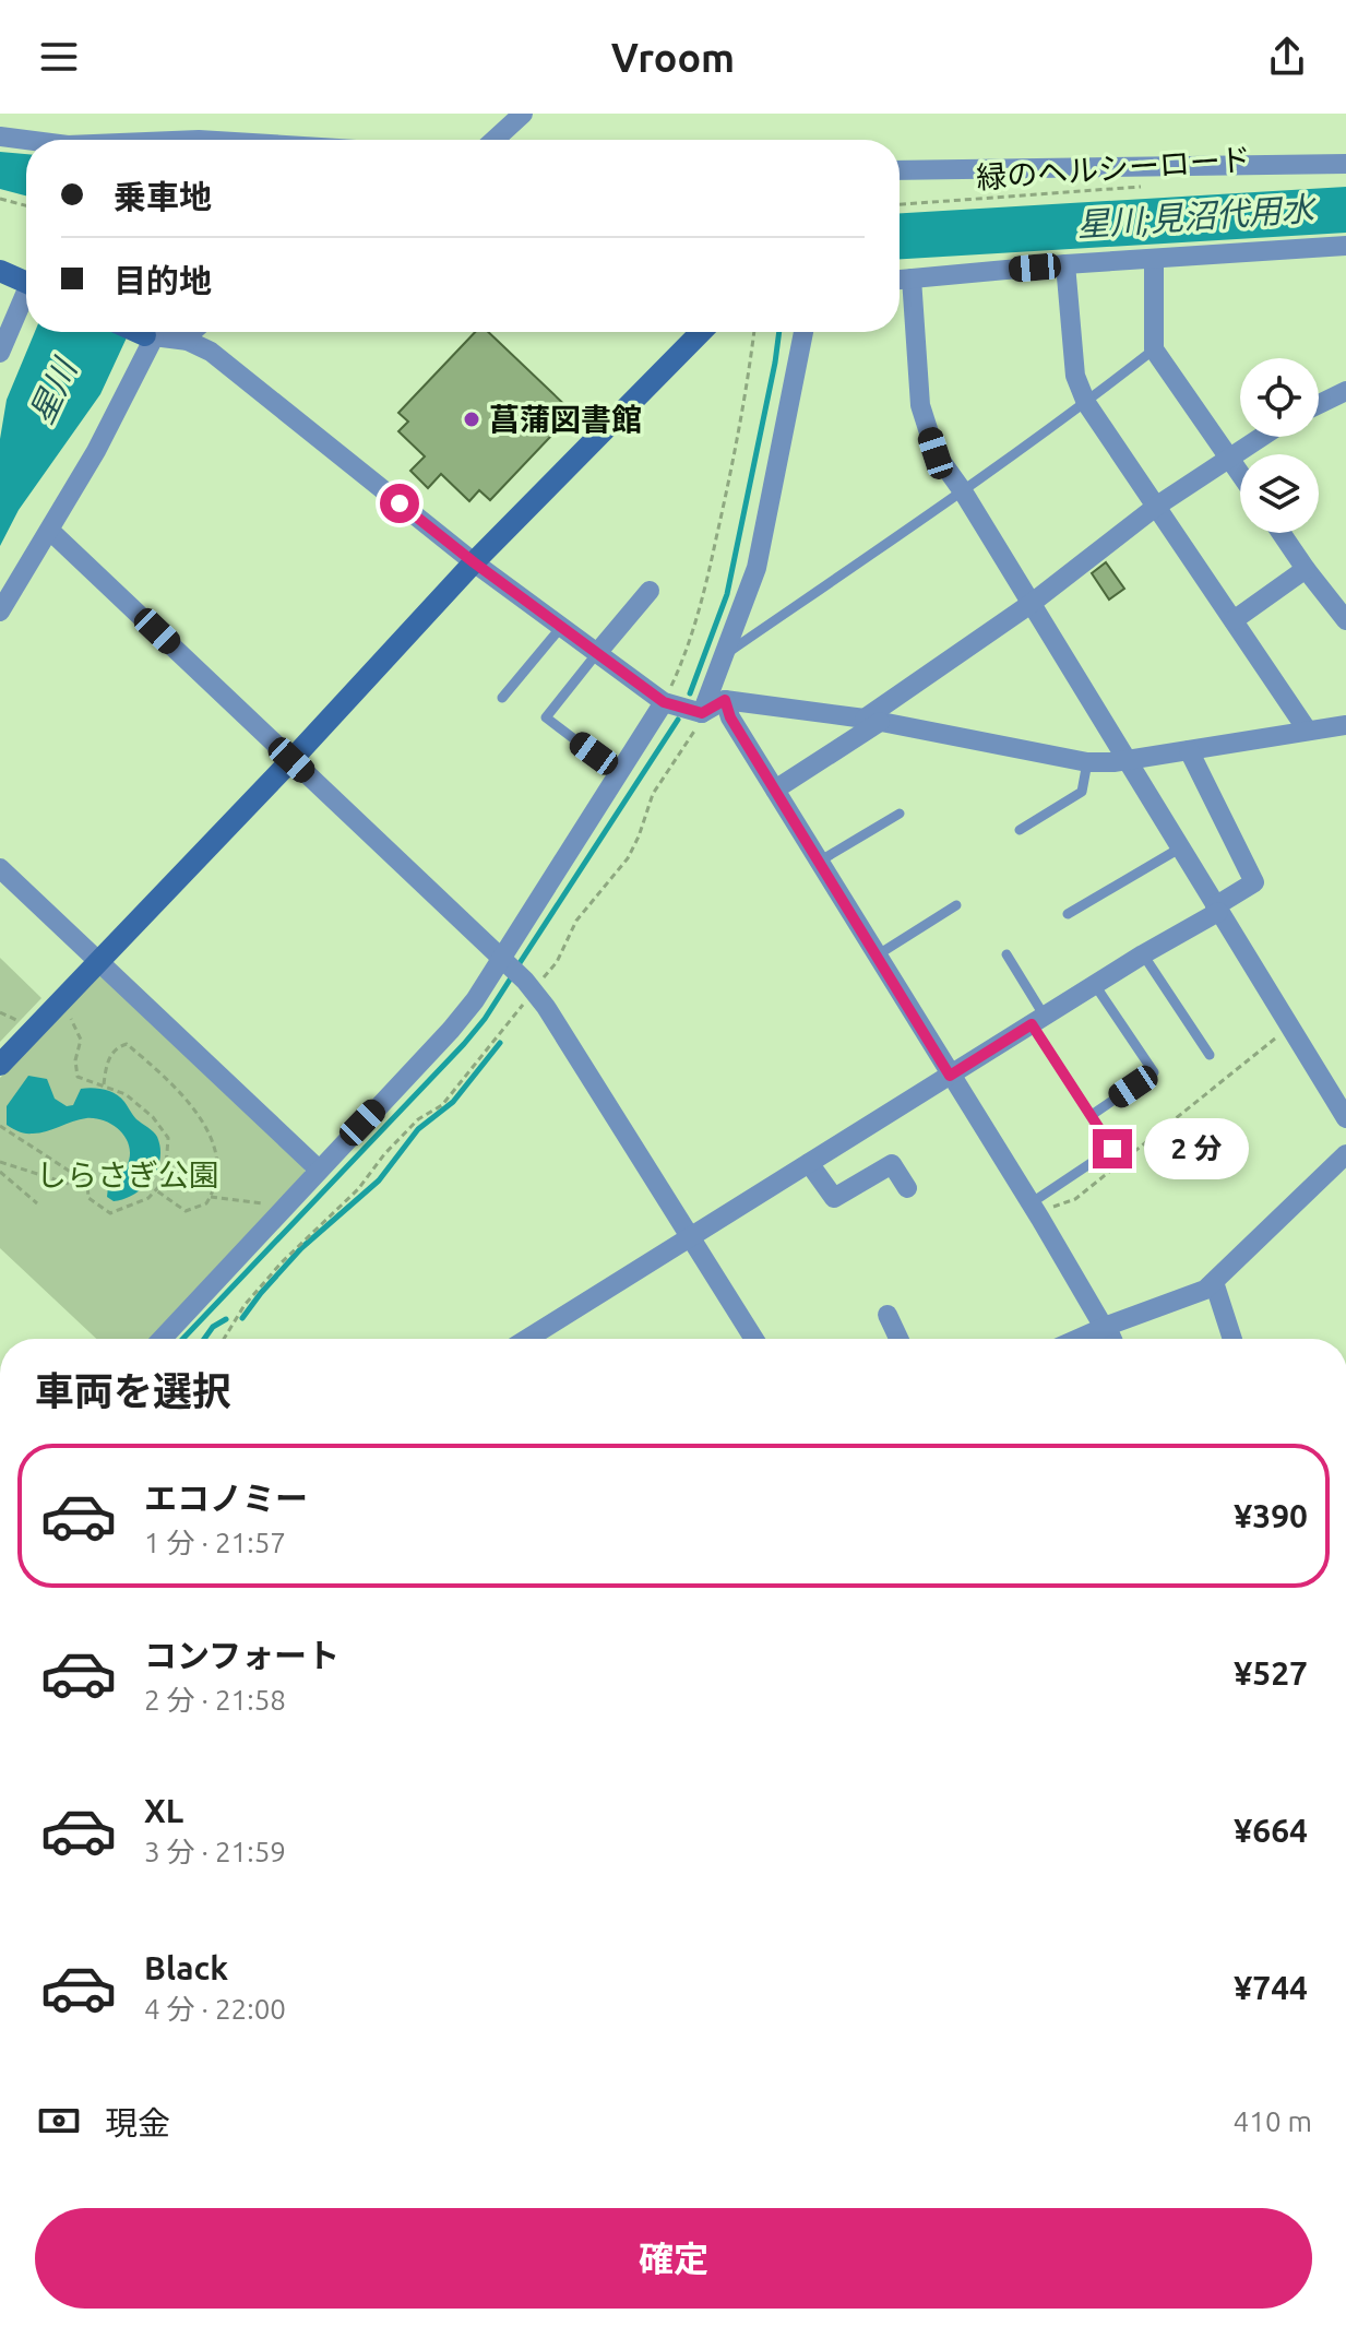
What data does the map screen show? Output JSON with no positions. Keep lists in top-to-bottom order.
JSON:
{
  "streets": {
    "path": ["緑のヘルシーロード"]
  },
  "water": ["星川;見沼代用水", "星川"],
  "parks": ["しらさぎ公園"],
  "places": ["菖蒲図書館"],
  "page": {
    "header": "Vroom",
    "banner": ["乗車地", "目的地"],
    "bubble": "2 分",
    "heading": "車両を選択",
    "list": [
      {
        "name": "エコノミー",
        "note": "1 分 · 21:57",
        "value": "¥390"
      },
      {
        "name": "コンフォート",
        "note": "2 分 · 21:58",
        "value": "¥527"
      },
      {
        "name": "XL",
        "note": "3 分 · 21:59",
        "value": "¥664"
      },
      {
        "name": "Black",
        "note": "4 分 · 22:00",
        "value": "¥744"
      }
    ],
    "pay": ["現金", "410 m"],
    "buttons": "確定"
  }
}
